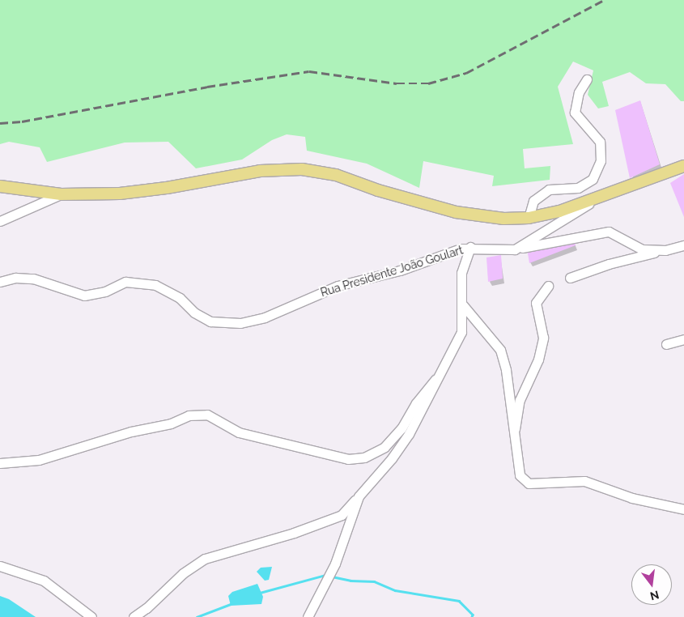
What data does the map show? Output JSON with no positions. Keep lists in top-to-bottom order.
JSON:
{
  "streets": {
    "street": ["Rua Presidente João Goulart"]
  },
  "north": "bottom"
}
